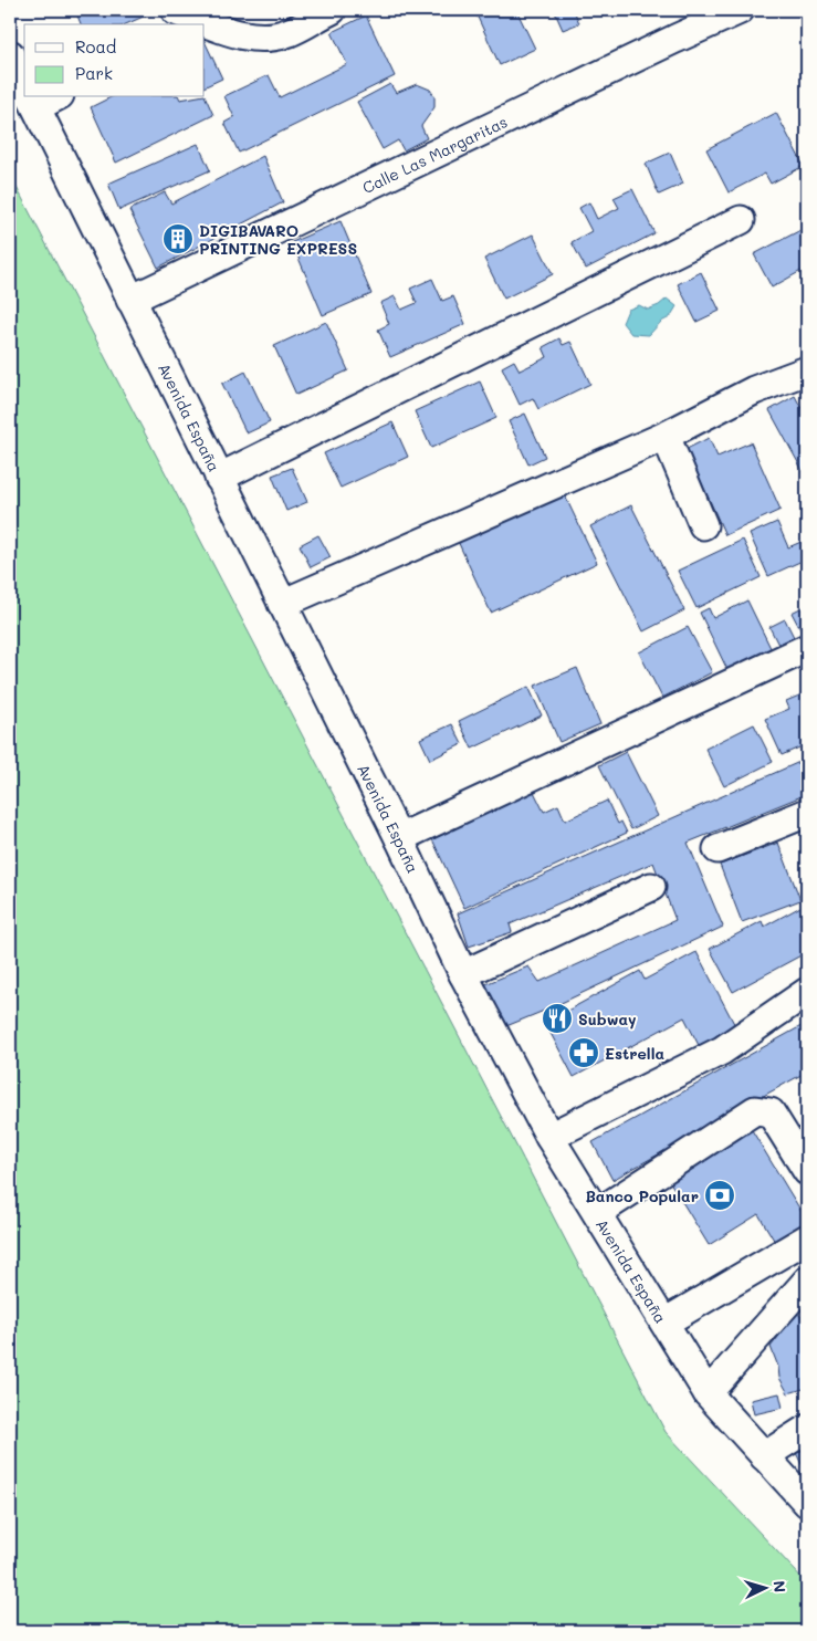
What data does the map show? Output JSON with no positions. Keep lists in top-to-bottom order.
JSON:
{
  "streets": {
    "street": ["Calle Las Margaritas", "Avenida España"]
  },
  "crossings": [
    ["Calle Las Margaritas", "Avenida España"]
  ],
  "places": {
    "building": ["DIGIBAVARO PRINTING EXPRESS"],
    "restaurant": ["Subway"],
    "pharmacy": ["Estrella"],
    "bank": ["Banco Popular"]
  },
  "legend": ["Road", "Park"],
  "north": "right"
}
